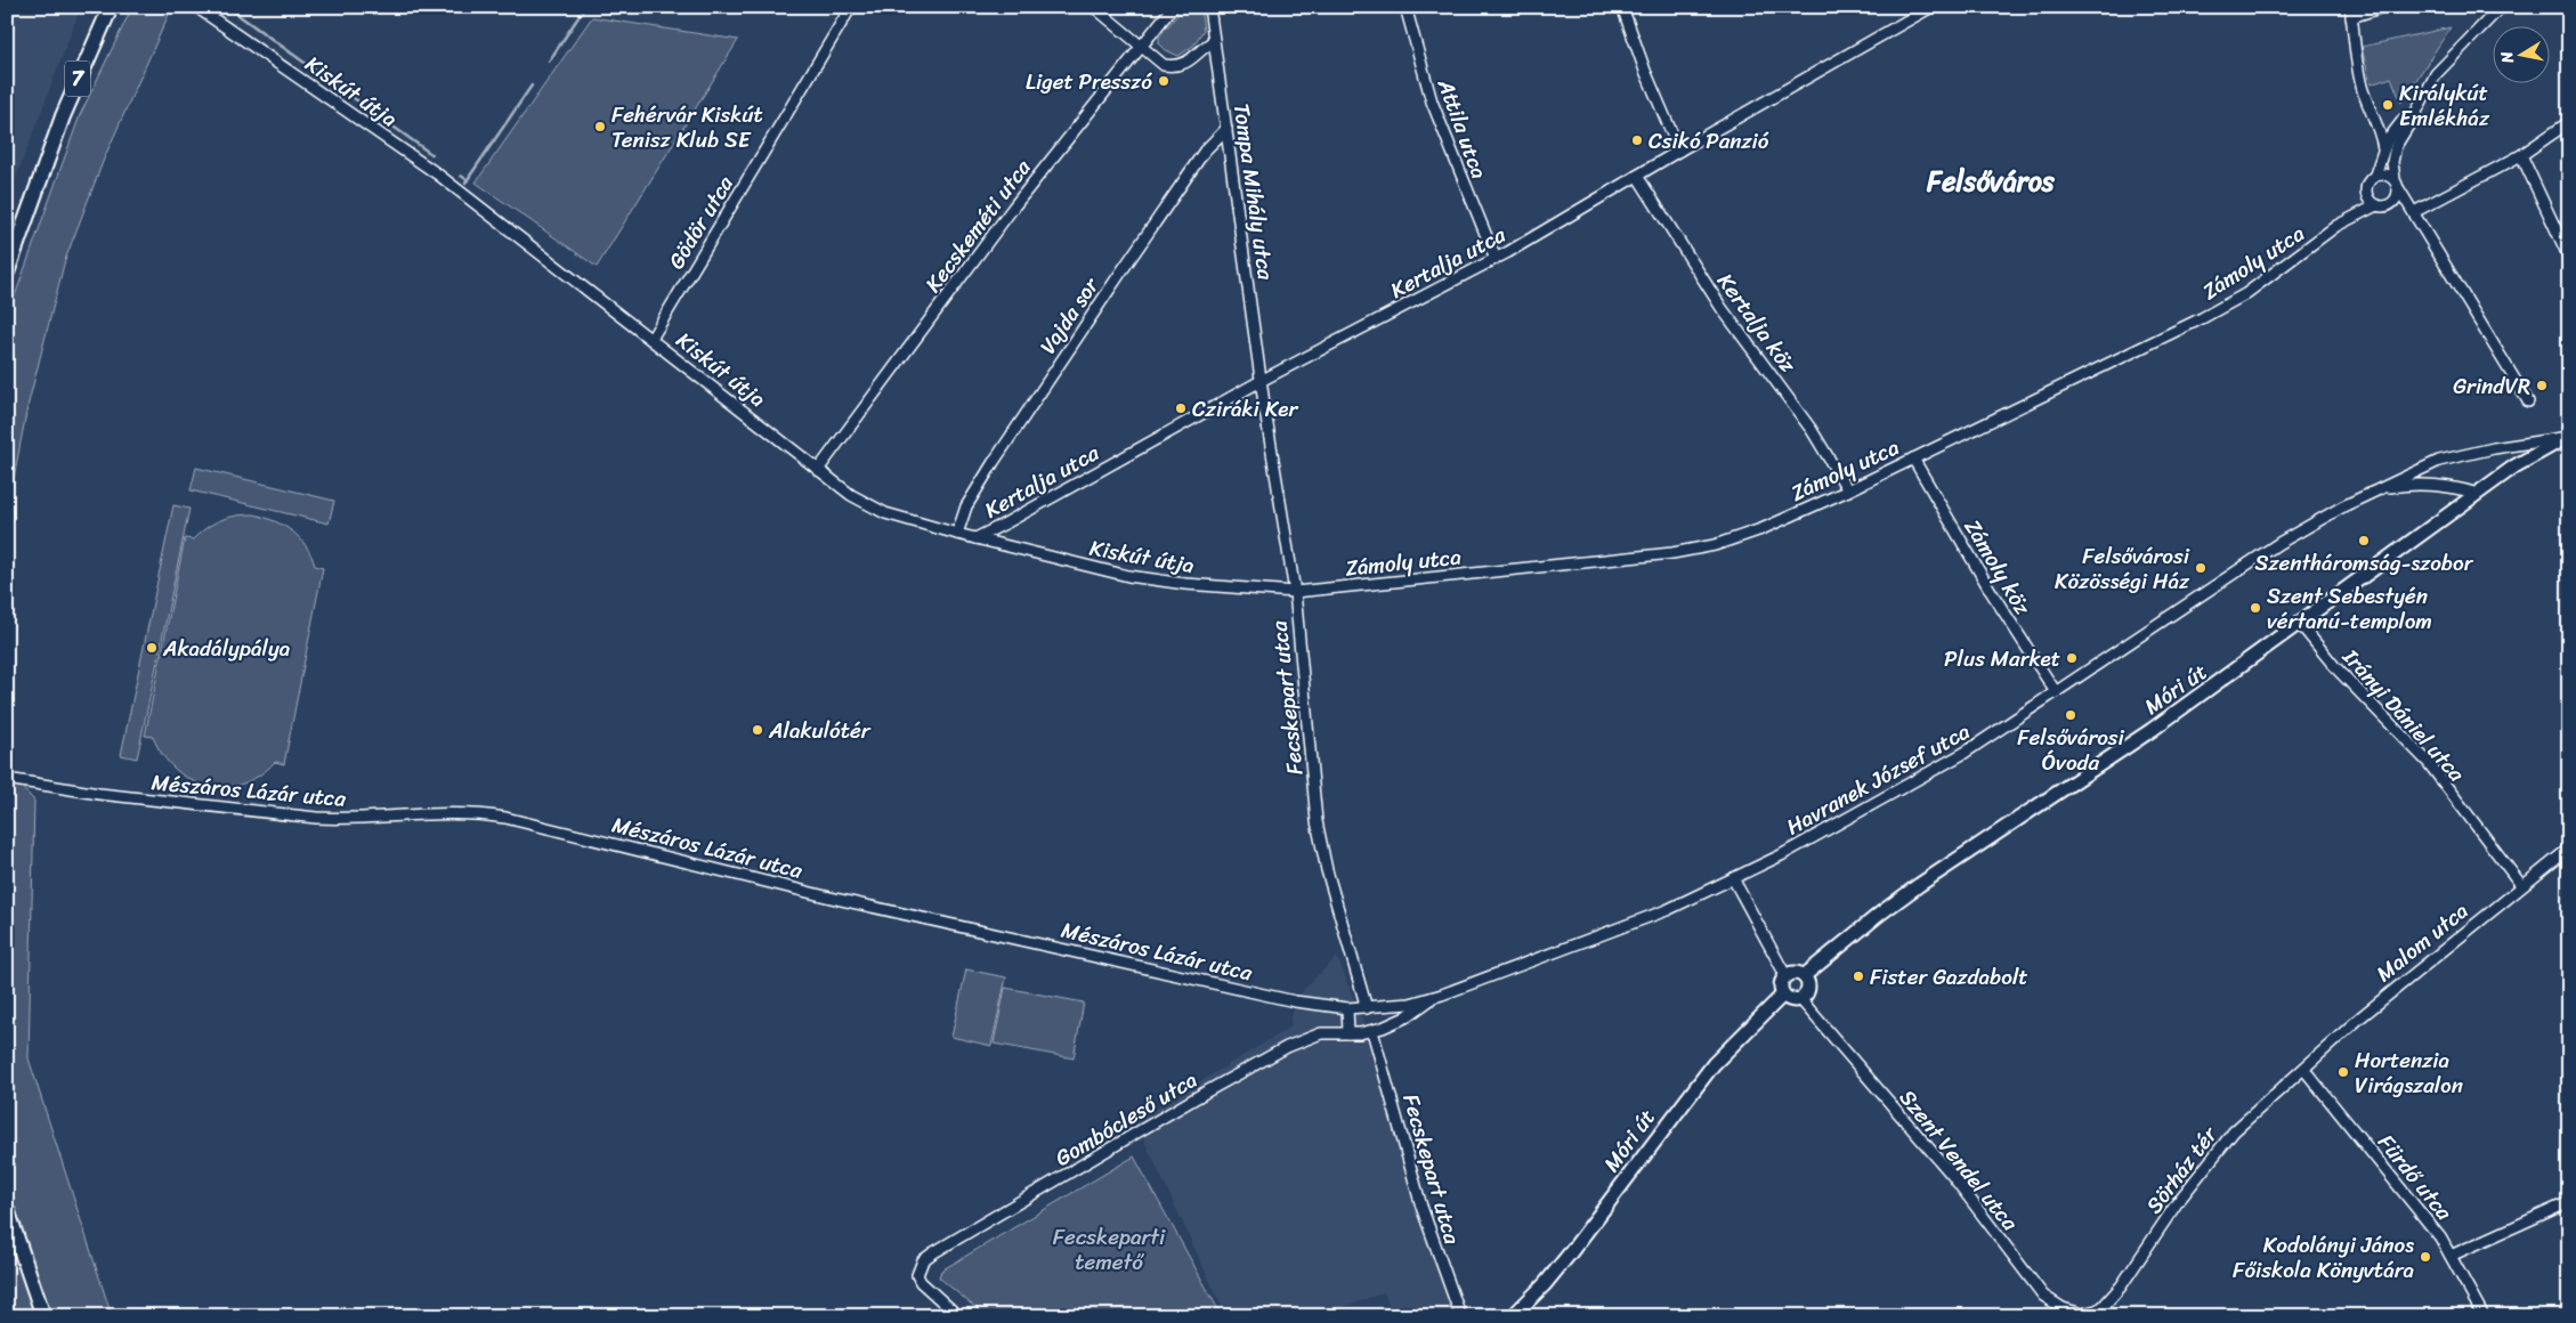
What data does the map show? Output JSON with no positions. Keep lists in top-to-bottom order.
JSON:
{
  "streets": {
    "main road": ["7", "Móri út"],
    "street": [
      "Kiskút útja",
      "Attila utca",
      "Tompa Mihály utca",
      "Gödör utca",
      "Kecskeméti utca",
      "Kertalja utca",
      "Zámoly utca",
      "Vajda sor",
      "Kertalja köz",
      "Zámoly köz",
      "Fecskepart utca",
      "Irányi Dániel utca",
      "Havranek József utca",
      "Mészáros Lázár utca",
      "Malom utca",
      "Gombócleső utca",
      "Szent Vendel utca",
      "Sörház tér",
      "Fürdő utca"
    ]
  },
  "crossings": [
    ["Kiskút útja", "Gödör utca"],
    ["Kiskút útja", "Kecskeméti utca"],
    ["Kiskút útja", "Kertalja utca"],
    ["Kiskút útja", "Zámoly utca"],
    ["Kiskút útja", "Vajda sor"],
    ["Kiskút útja", "Fecskepart utca"],
    ["Attila utca", "Kertalja utca"],
    ["Tompa Mihály utca", "Kertalja utca"],
    ["Tompa Mihály utca", "Vajda sor"],
    ["Tompa Mihály utca", "Fecskepart utca"],
    ["Kertalja utca", "Kertalja köz"],
    ["Kertalja utca", "Fecskepart utca"],
    ["Zámoly utca", "Kertalja köz"],
    ["Zámoly utca", "Zámoly köz"],
    ["Zámoly utca", "Fecskepart utca"],
    ["Zámoly köz", "Havranek József utca"],
    ["Móri út", "Irányi Dániel utca"],
    ["Móri út", "Szent Vendel utca"],
    ["Fecskepart utca", "Havranek József utca"],
    ["Fecskepart utca", "Gombócleső utca"],
    ["Irányi Dániel utca", "Malom utca"],
    ["Havranek József utca", "Mészáros Lázár utca"],
    ["Malom utca", "Sörház tér"],
    ["Malom utca", "Fürdő utca"],
    ["Szent Vendel utca", "Sörház tér"],
    ["Sörház tér", "Fürdő utca"]
  ],
  "districts": ["Felsőváros"],
  "parks": ["Fecskeparti temető"],
  "places": [
    "Liget Presszó",
    "Királykút Emlékház",
    "Fehérvár Kiskút Tenisz Klub SE",
    "Csikó Panzió",
    "GrindVR",
    "Cziráki Ker",
    "Szentháromság-szobor",
    "Felsővárosi Közösségi Ház",
    "Szent Sebestyén vértanú-templom",
    "Akadálypálya",
    "Plus Market",
    "Felsővárosi Óvoda",
    "Alakulótér",
    "Fister Gazdabolt",
    "Hortenzia Virágszalon",
    "Kodolányi János Főiskola Könyvtára"
  ],
  "north": "left"
}
